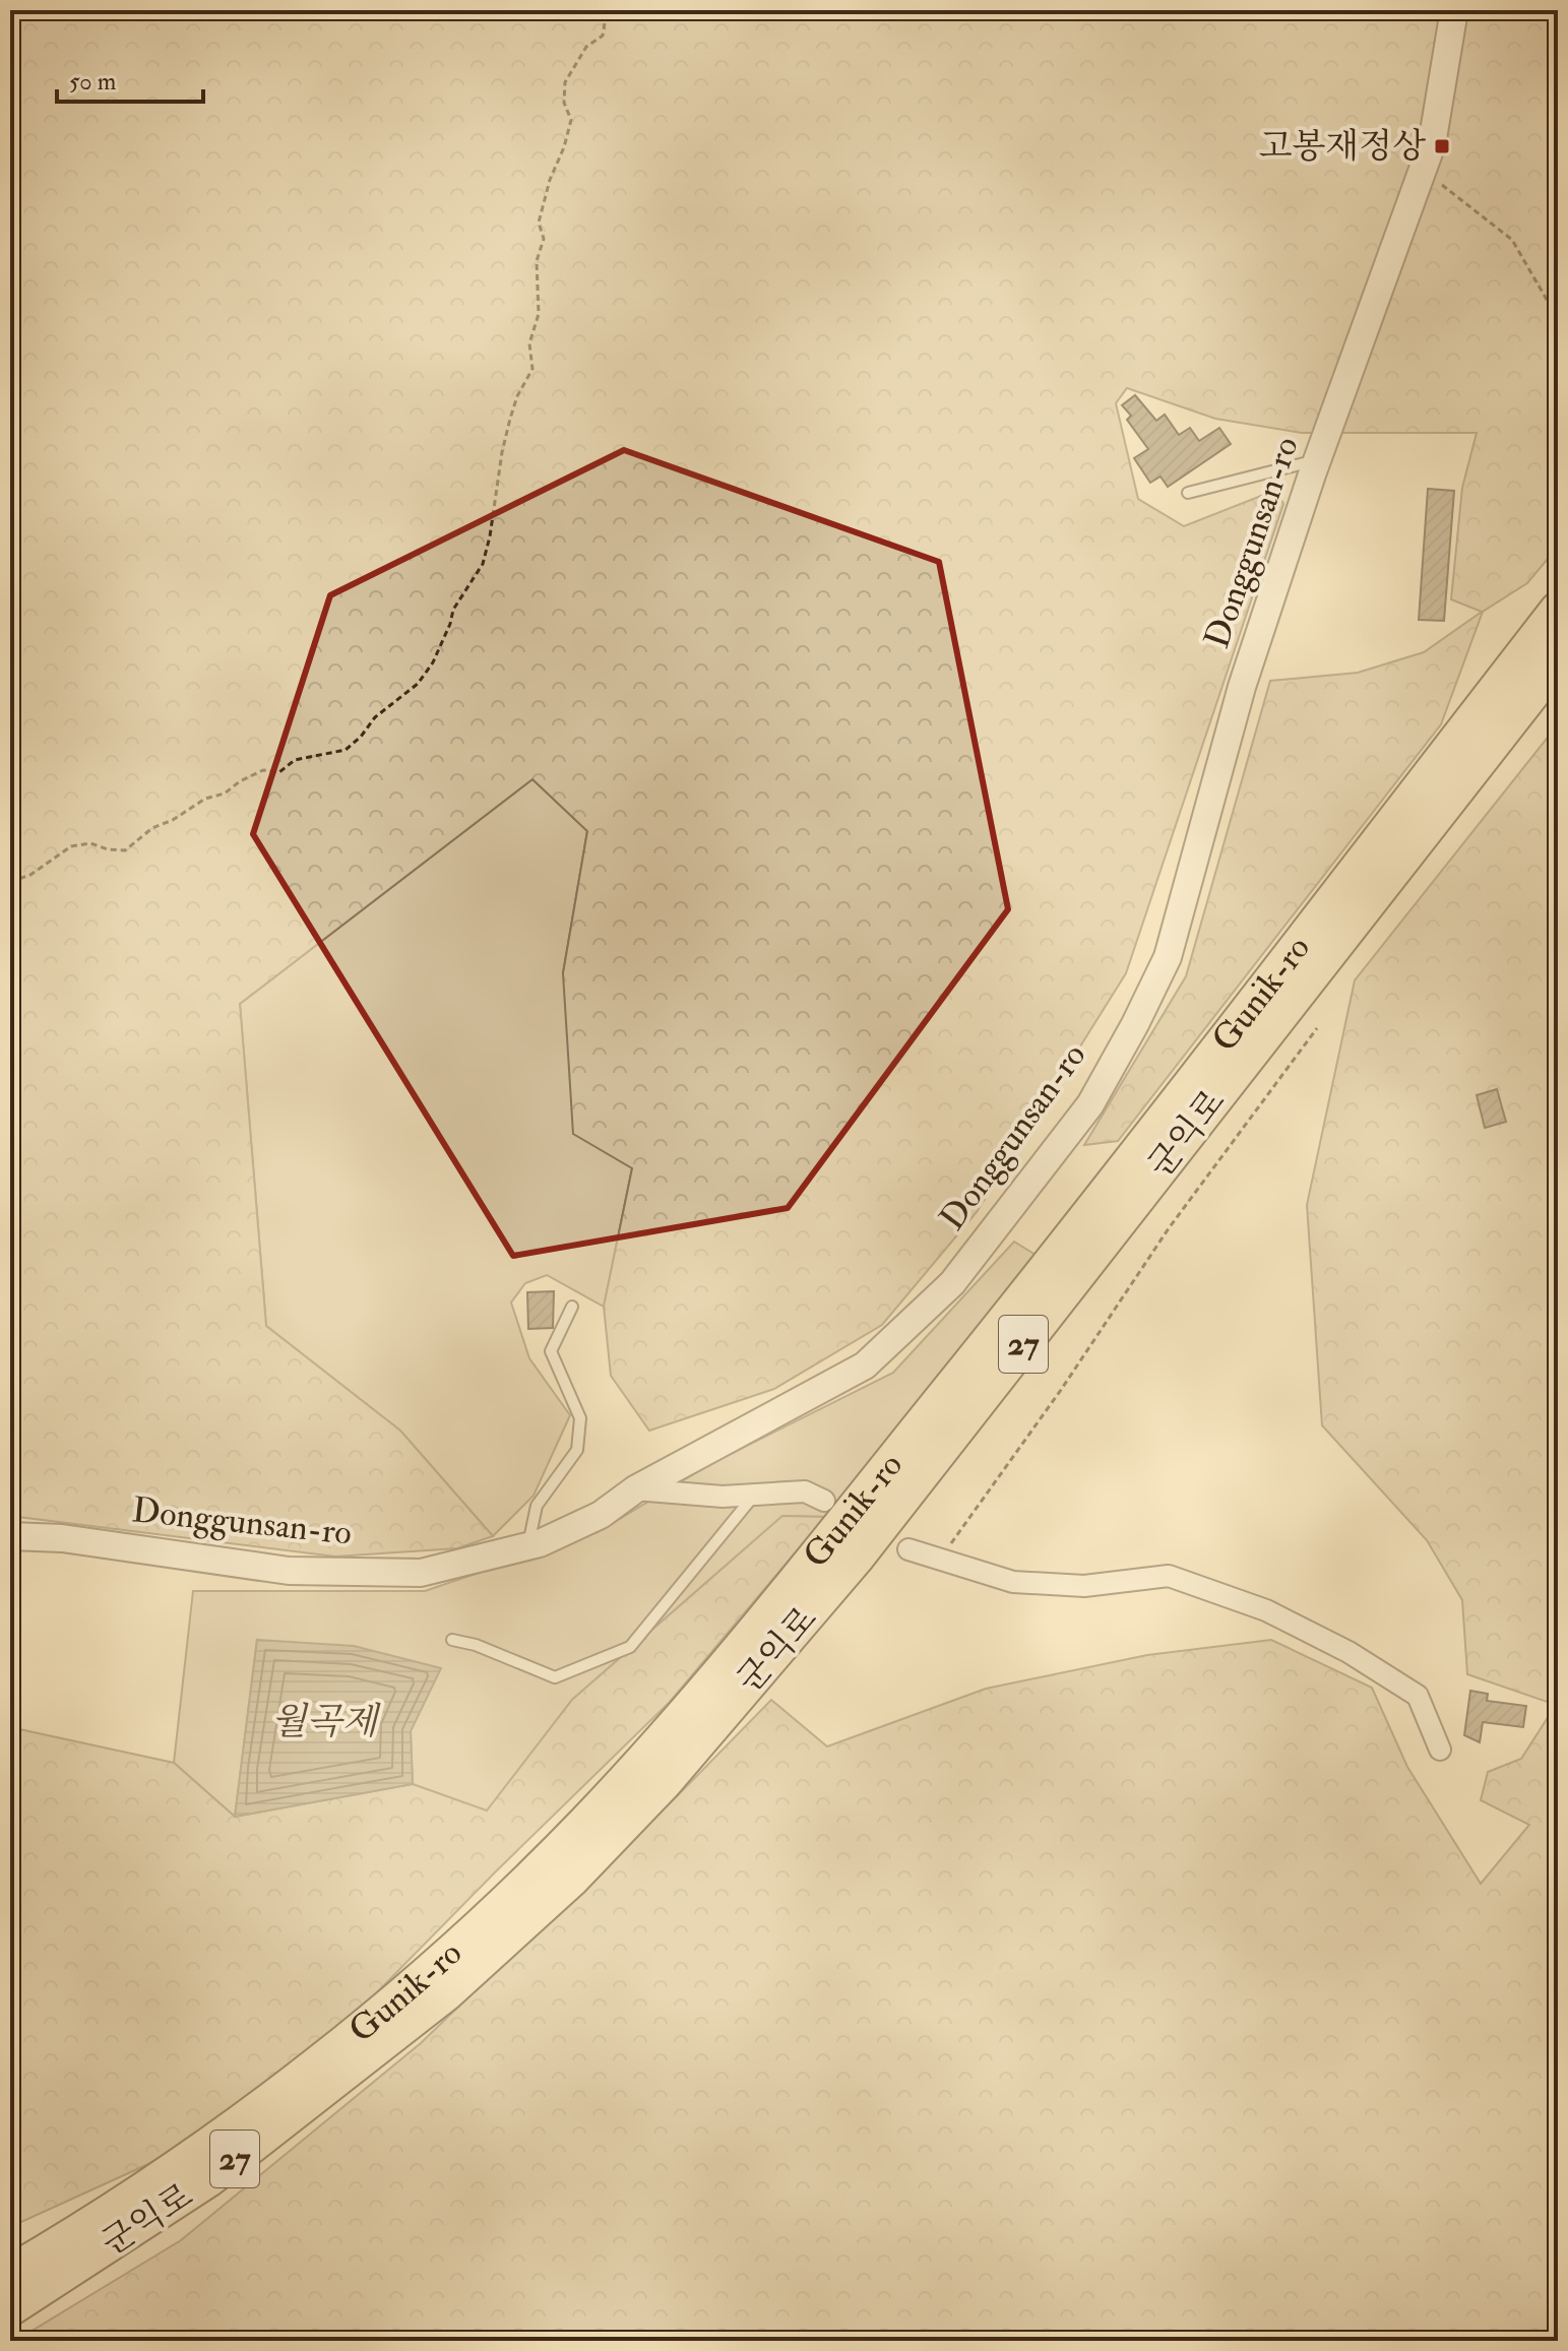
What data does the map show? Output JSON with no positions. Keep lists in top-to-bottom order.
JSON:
{
  "streets": {
    "highway": ["Gunik-ro", "군익로", "27"],
    "street": ["Donggunsan-ro"]
  },
  "water": ["월곡제"],
  "places": {
    "transit": ["고봉재정상"]
  },
  "scale_bar": "50 m"
}
